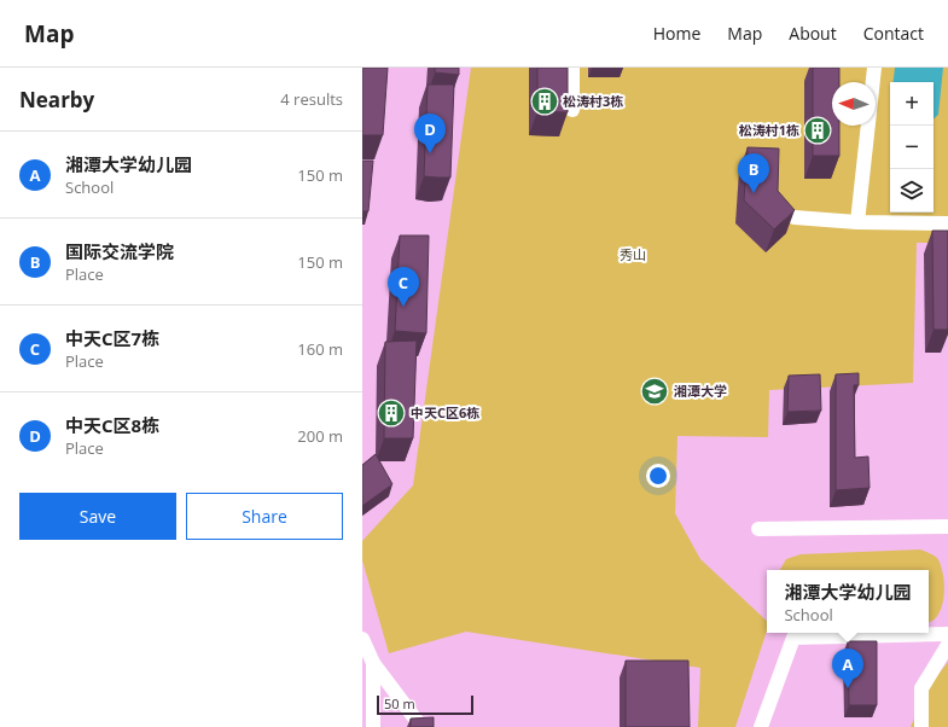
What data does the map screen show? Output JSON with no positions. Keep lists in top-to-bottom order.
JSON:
{
  "parks": ["秀山"],
  "places": {
    "building": ["松涛村3栋", "松涛村1栋", "中天C区6栋"],
    "school or university": ["湘潭大学"]
  },
  "scale_bar": "50 m",
  "north": "left",
  "page": {
    "header": "Map",
    "nav": [
      "Home",
      "Map",
      "About",
      "Contact"
    ],
    "heading": ["Nearby", "4 results"],
    "map_buttons": ["+", "−"],
    "pins": [
      "D",
      "B",
      "C",
      "A"
    ],
    "list": [
      {
        "mark": "A",
        "name": "湘潭大学幼儿园",
        "note": "School",
        "value": "150 m"
      },
      {
        "mark": "B",
        "name": "国际交流学院",
        "note": "Place",
        "value": "150 m"
      },
      {
        "mark": "C",
        "name": "中天C区7栋",
        "note": "Place",
        "value": "160 m"
      },
      {
        "mark": "D",
        "name": "中天C区8栋",
        "note": "Place",
        "value": "200 m"
      }
    ],
    "buttons": ["Save", "Share"],
    "popup": ["湘潭大学幼儿园", "School"],
    "scale": "50 m"
  }
}
